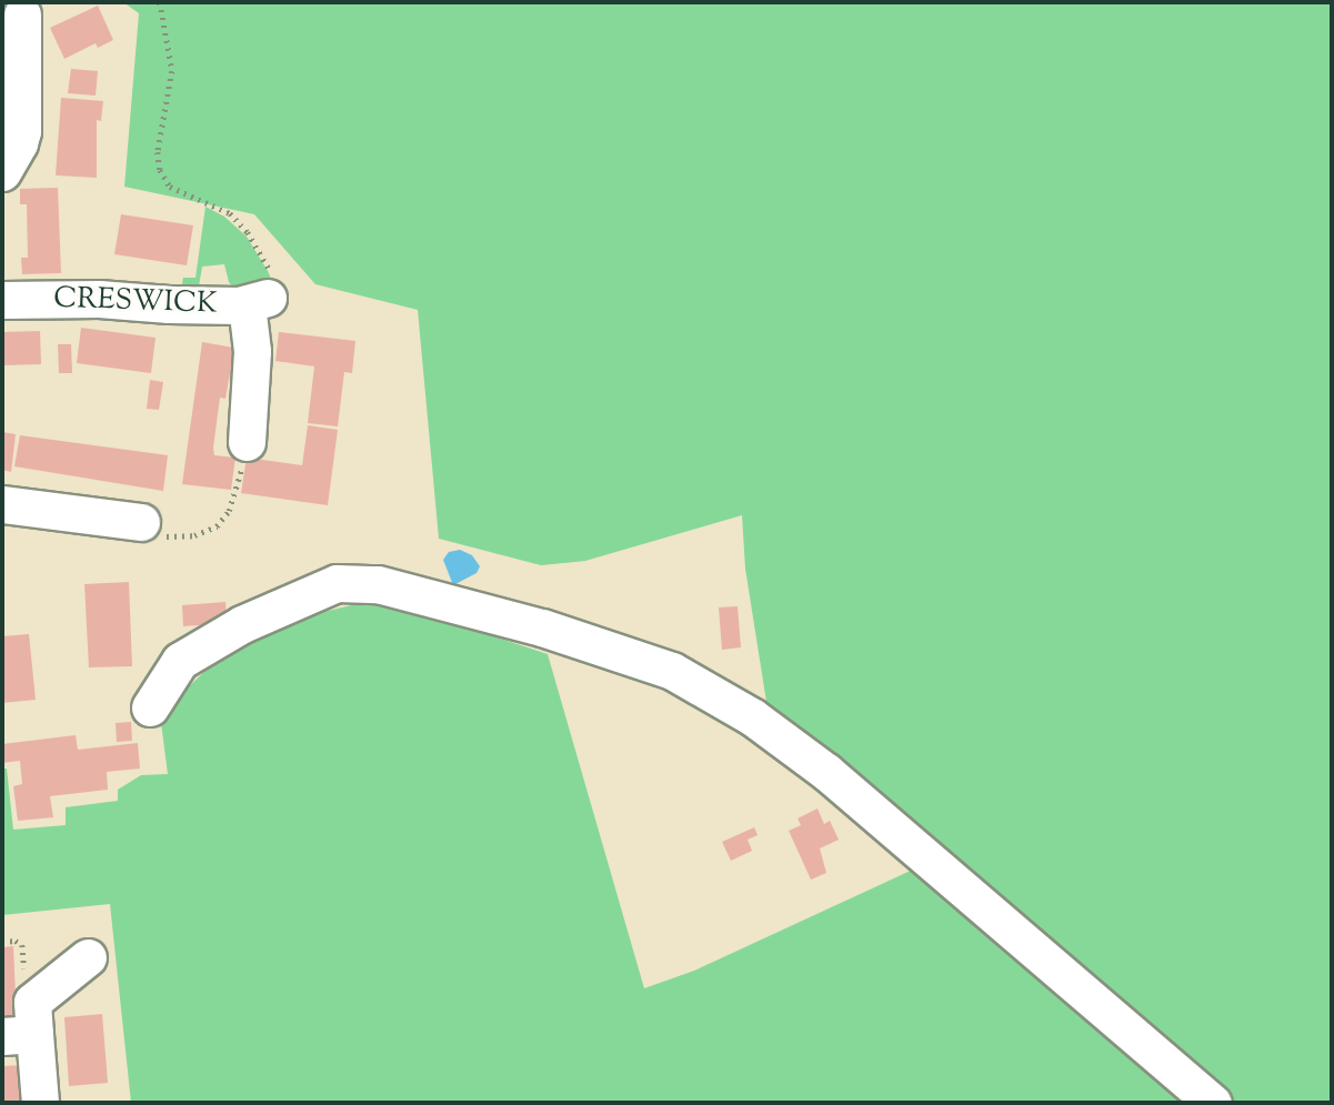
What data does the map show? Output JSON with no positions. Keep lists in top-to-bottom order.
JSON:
{
  "streets": {
    "street": ["CRESWICK"]
  }
}
